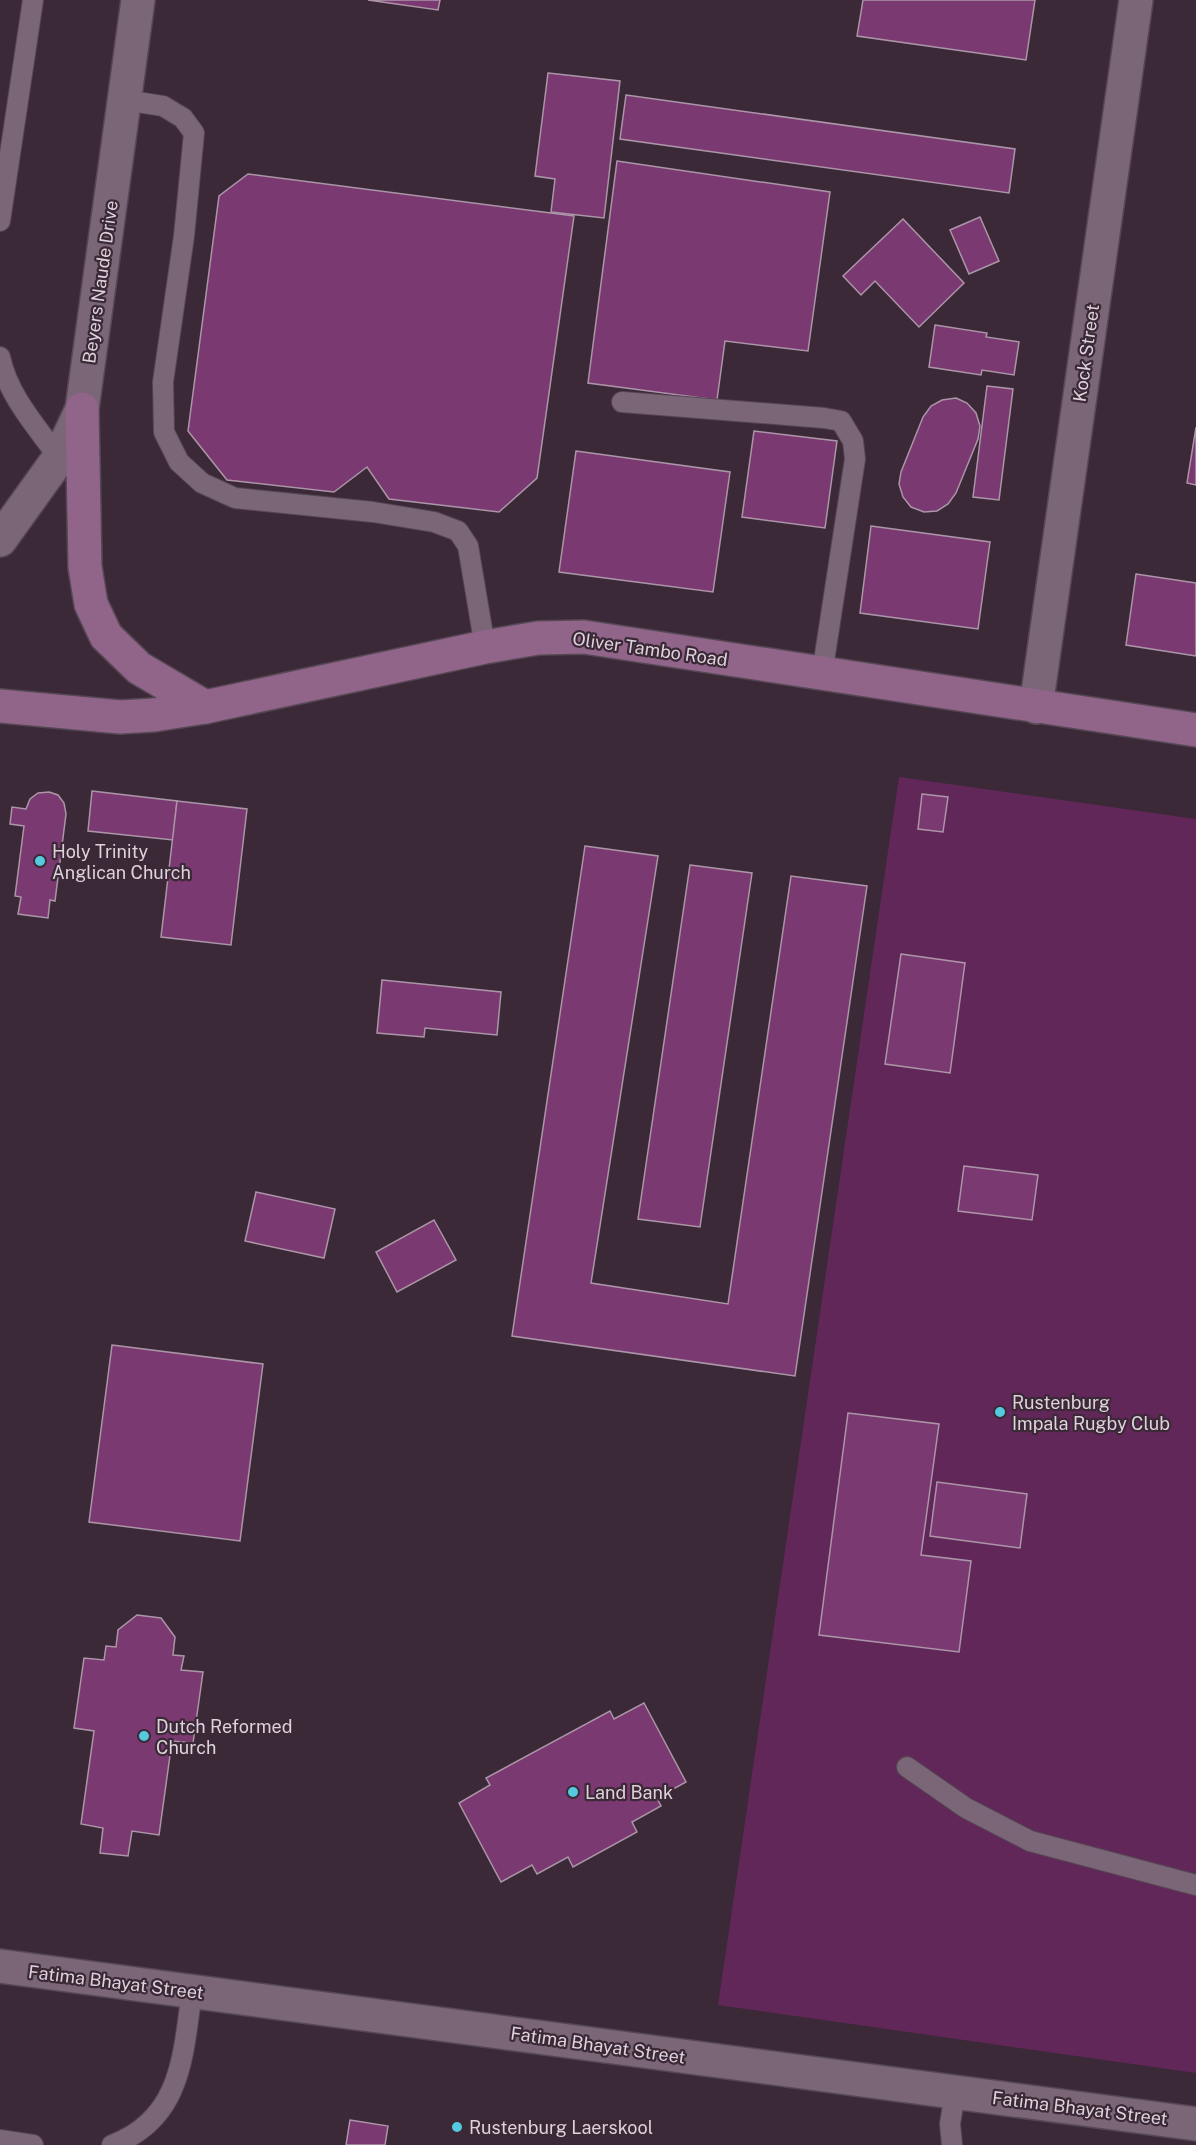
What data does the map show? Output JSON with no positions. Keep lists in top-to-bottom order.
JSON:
{
  "streets": {
    "main road": ["Oliver Tambo Road"],
    "street": ["Beyers Naude Drive", "Kock Street", "Fatima Bhayat Street"]
  },
  "crossings": [
    ["Kock Street", "Oliver Tambo Road"]
  ],
  "places": [
    "Holy Trinity Anglican Church",
    "Rustenburg Impala Rugby Club",
    "Dutch Reformed Church",
    "Land Bank",
    "Rustenburg Laerskool"
  ]
}
